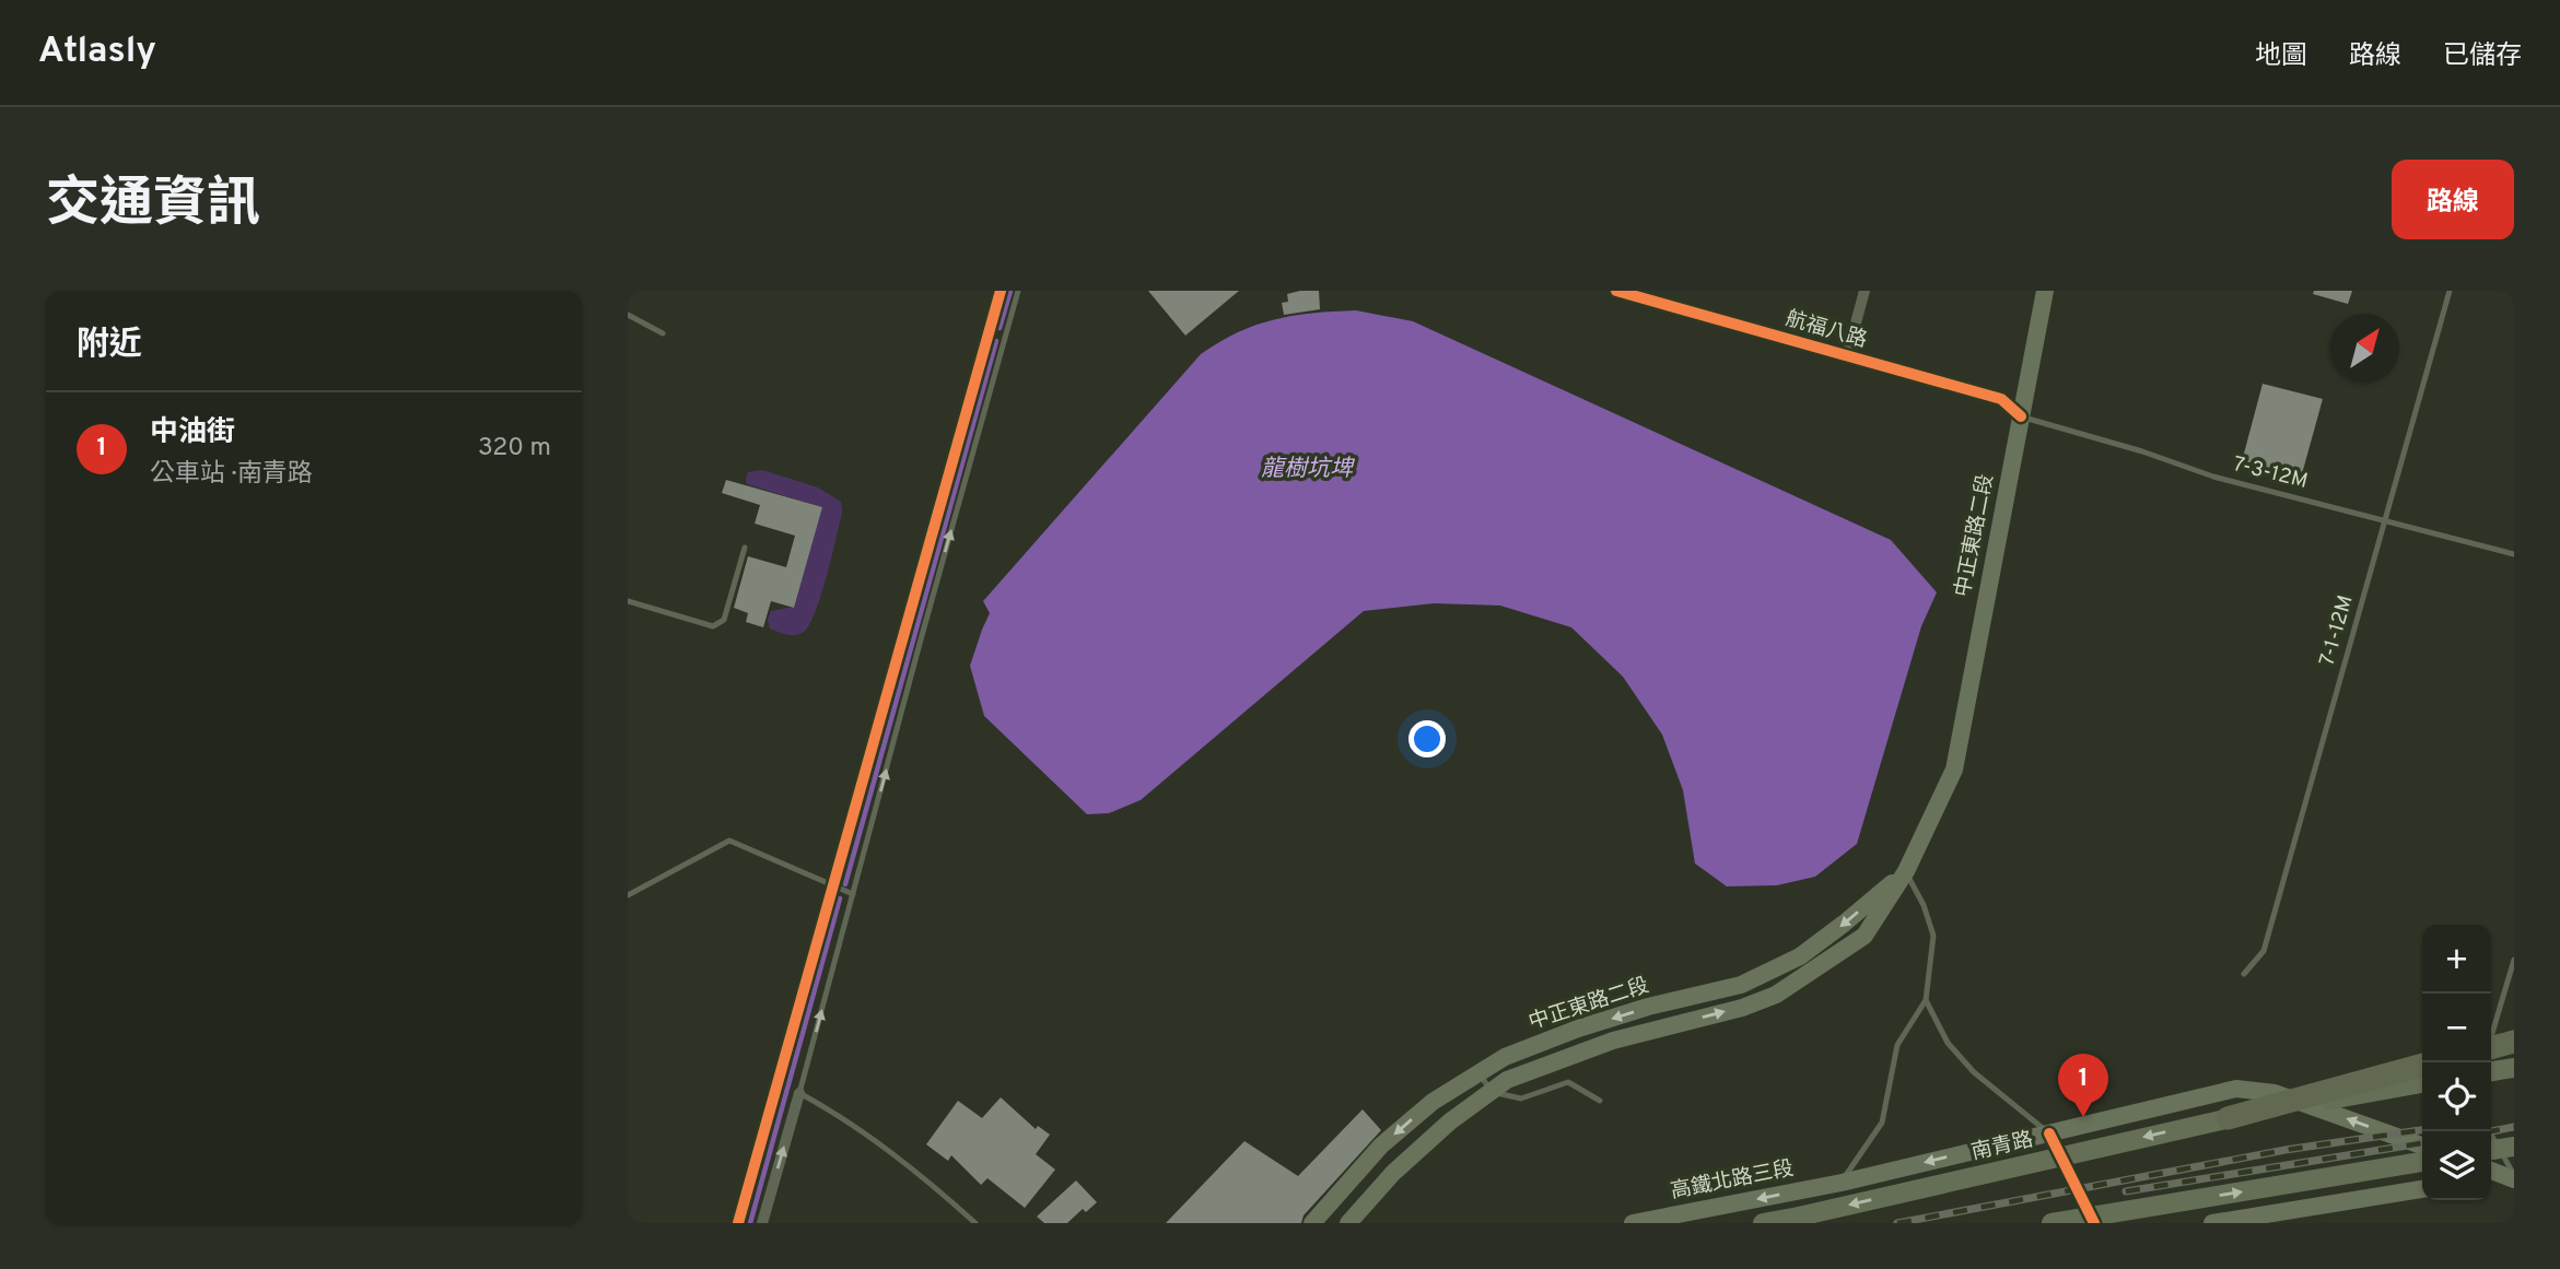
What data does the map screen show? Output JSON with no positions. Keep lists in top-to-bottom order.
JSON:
{
  "streets": {
    "main road": ["中正東路二段", "南青路", "高鐵北路三段"],
    "street": ["航福八路"],
    "lane": ["7-3-12M", "7-1-12M"]
  },
  "crossings": [
    ["航福八路", "7-3-12M"],
    ["航福八路", "中正東路二段"],
    ["7-3-12M", "中正東路二段"],
    ["7-3-12M", "7-1-12M"],
    ["南青路", "高鐵北路三段"]
  ],
  "one_way": ["高鐵北路三段"],
  "water": ["龍樹坑埤"],
  "north": "top right",
  "page": {
    "header": "Atlasly",
    "nav": ["地圖", "路線", "已儲存"],
    "title": "交通資訊",
    "buttons": "路線",
    "heading": "附近",
    "list": [
      {
        "mark": "1",
        "name": "中油街",
        "note": "公車站 · 南青路",
        "value": "320 m"
      }
    ],
    "map_buttons": ["+", "−"],
    "pins": "1"
  }
}
